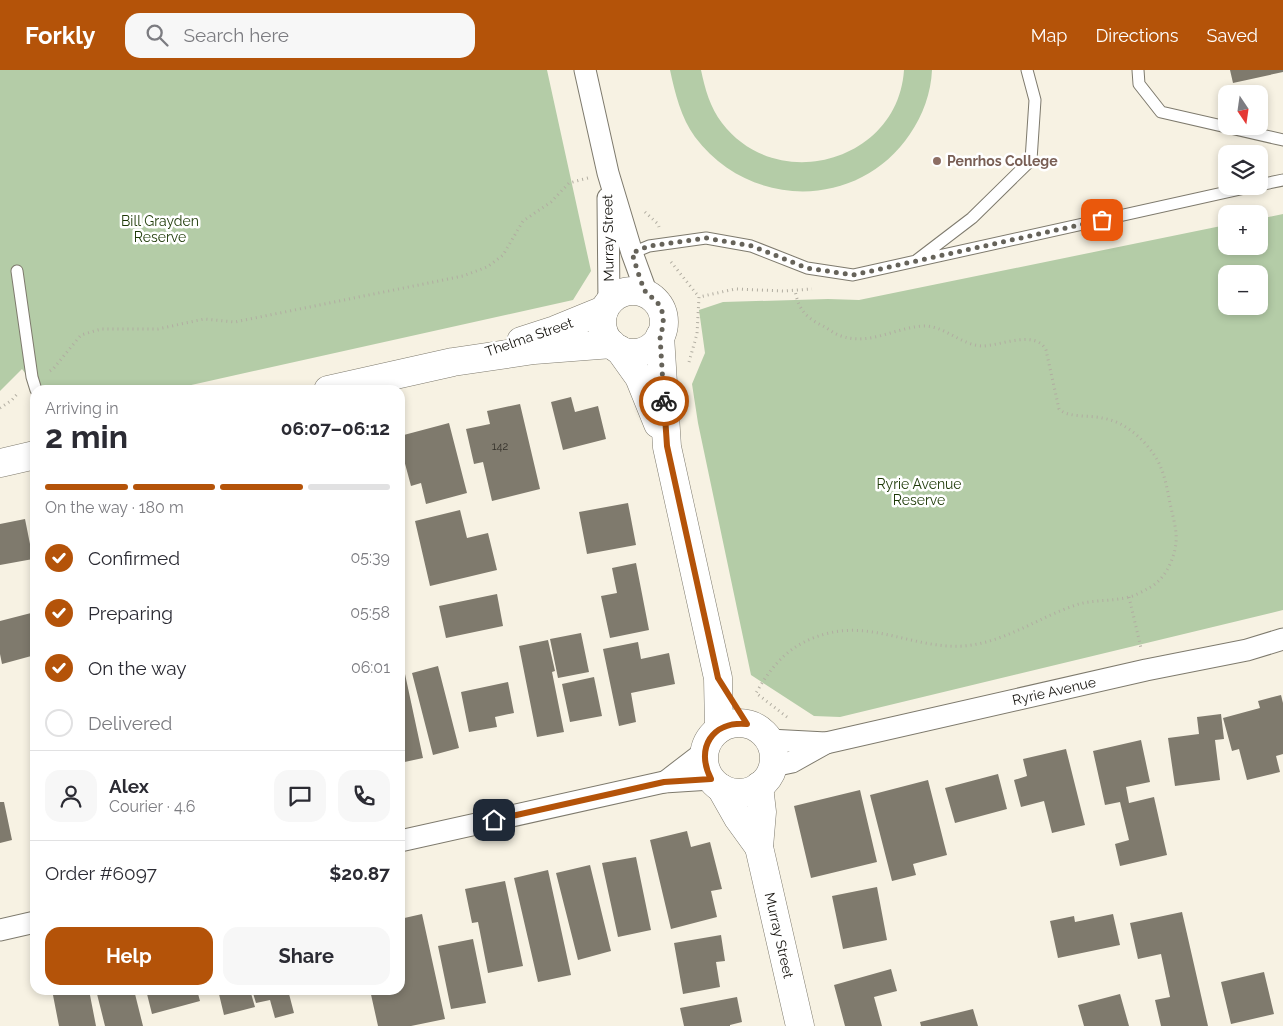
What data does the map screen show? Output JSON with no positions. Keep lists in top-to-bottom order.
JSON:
{
  "streets": {
    "main road": ["Murray Street", "Thelma Street"],
    "street": ["Ryrie Avenue"]
  },
  "crossings": [
    ["Murray Street", "Thelma Street"],
    ["Murray Street", "Ryrie Avenue"]
  ],
  "parks": ["Bill Grayden Reserve", "Ryrie Avenue Reserve"],
  "places": ["Penrhos College"],
  "house_numbers": ["142"],
  "north": "bottom",
  "page": {
    "header": "Forkly",
    "search": "Search here",
    "nav": ["Map", "Directions", "Saved"],
    "map_buttons": ["+", "−"],
    "heading": ["2 min", "Arriving in", "06:07–06:12"],
    "panel": [
      "Alex",
      "Courier · 4.6",
      "Order #6097",
      "$20.87"
    ],
    "bar": "On the way · 180 m",
    "list": [
      ["Confirmed", "05:39"],
      ["Preparing", "05:58"],
      ["On the way", "06:01"],
      "Delivered"
    ],
    "buttons": ["Help", "Share"]
  }
}
